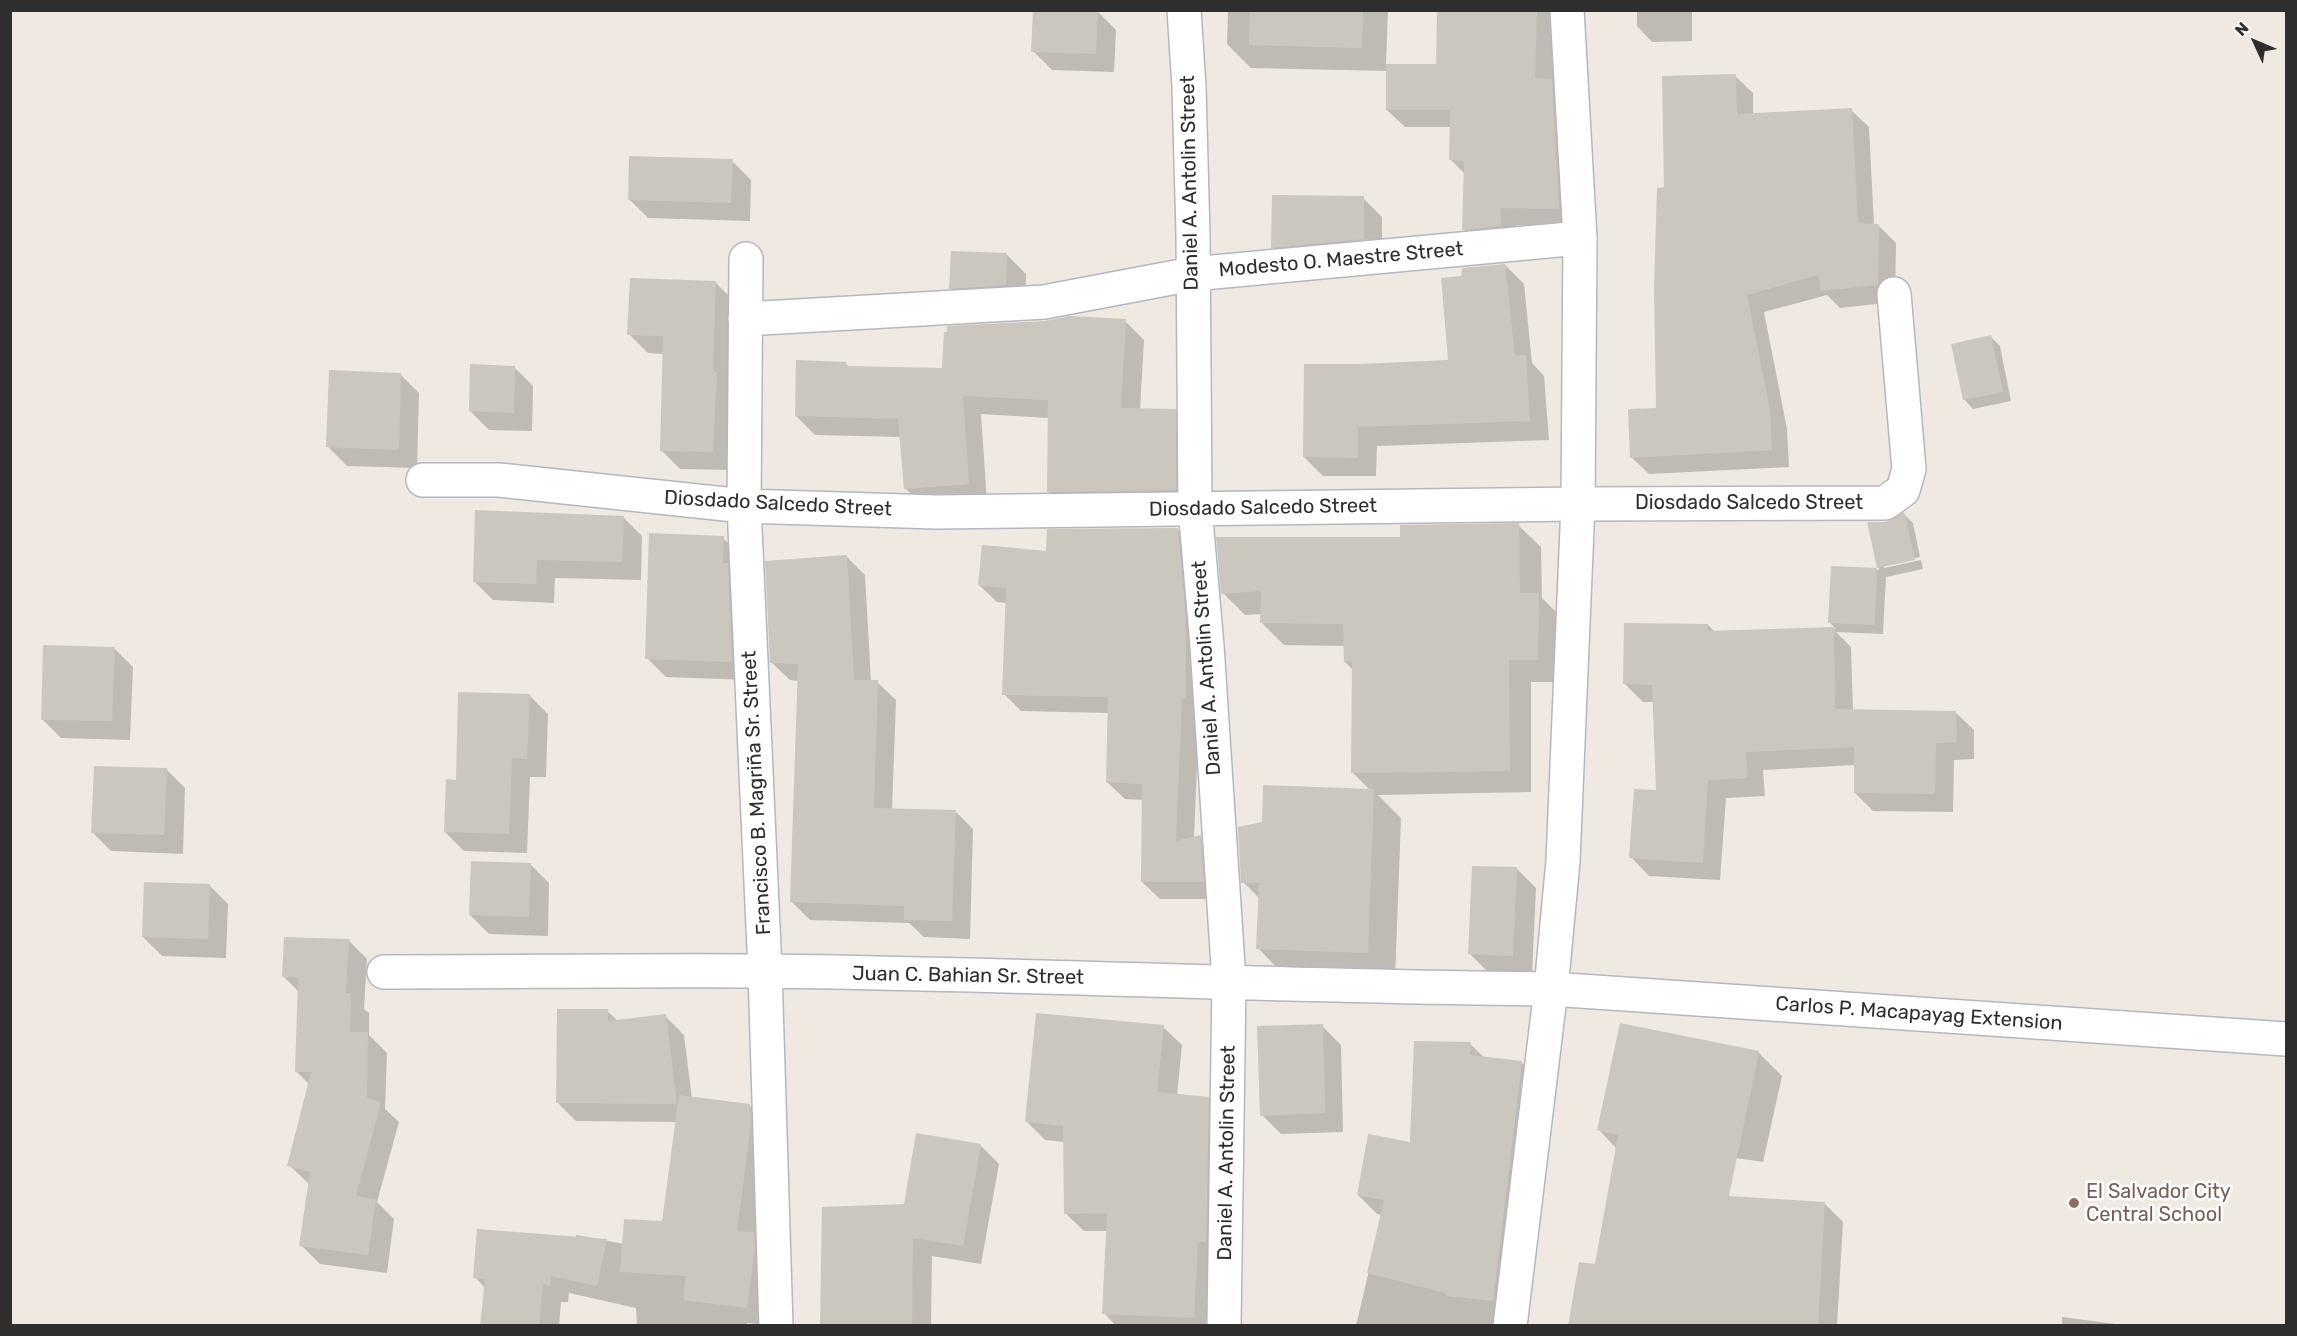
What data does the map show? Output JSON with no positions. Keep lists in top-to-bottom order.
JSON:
{
  "streets": {
    "street": [
      "Daniel A. Antolin Street",
      "Modesto O. Maestre Street",
      "Diosdado Salcedo Street",
      "Francisco B. Magriña Sr. Street",
      "Juan C. Bahian Sr. Street",
      "Carlos P. Macapayag Extension"
    ]
  },
  "crossings": [
    ["Daniel A. Antolin Street", "Modesto O. Maestre Street"],
    ["Daniel A. Antolin Street", "Diosdado Salcedo Street"],
    ["Daniel A. Antolin Street", "Juan C. Bahian Sr. Street"],
    ["Modesto O. Maestre Street", "Francisco B. Magriña Sr. Street"],
    ["Diosdado Salcedo Street", "Francisco B. Magriña Sr. Street"],
    ["Francisco B. Magriña Sr. Street", "Juan C. Bahian Sr. Street"],
    ["Juan C. Bahian Sr. Street", "Carlos P. Macapayag Extension"]
  ],
  "places": ["El Salvador City Central School"],
  "north": "top left"
}
